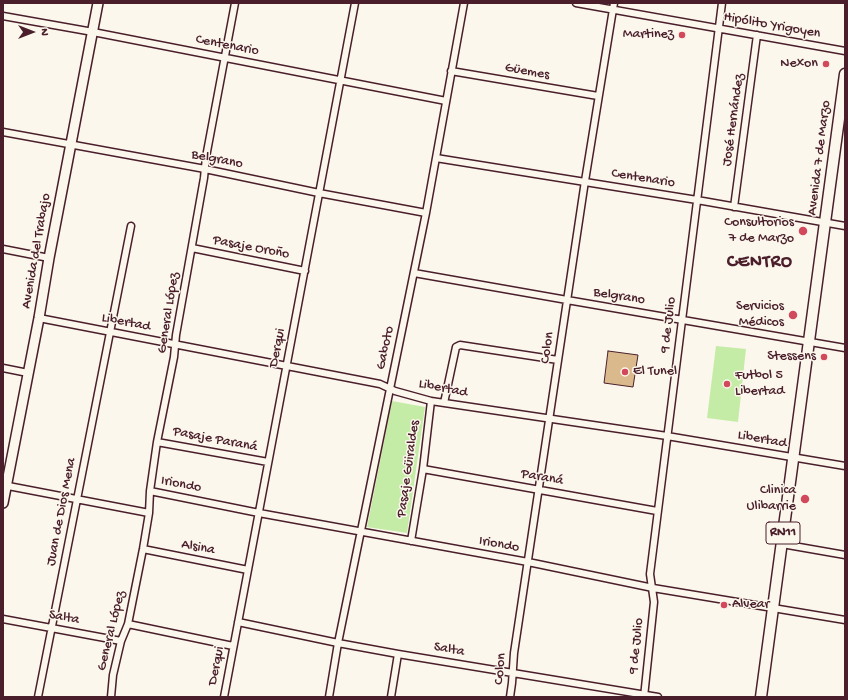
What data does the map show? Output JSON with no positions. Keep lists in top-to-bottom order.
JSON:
{
  "streets": {
    "main road": ["Avenida 7 de Marzo", "RN11"],
    "street": [
      "Hipólito Yrigoyen",
      "Centenario",
      "Güemes",
      "José Hernández",
      "Belgrano",
      "Pasaje Oroño",
      "Avenida del Trabajo",
      "General López",
      "Libertad",
      "9 de Julio",
      "Derqui",
      "Gaboto",
      "Colon",
      "Pasaje Paraná",
      "Pasaje Güiraldes",
      "Paraná",
      "Iriondo",
      "Juan de Dios Mena",
      "Alsina",
      "Salta"
    ]
  },
  "crossings": [
    ["Hipólito Yrigoyen", "José Hernández"],
    ["Hipólito Yrigoyen", "9 de Julio"],
    ["Hipólito Yrigoyen", "Colon"],
    ["Centenario", "José Hernández"],
    ["Centenario", "Avenida 7 de Marzo"],
    ["Centenario", "Avenida del Trabajo"],
    ["Centenario", "General López"],
    ["Centenario", "9 de Julio"],
    ["Centenario", "Derqui"],
    ["Centenario", "Gaboto"],
    ["Centenario", "Colon"],
    ["Güemes", "Gaboto"],
    ["Güemes", "Colon"],
    ["Avenida 7 de Marzo", "Belgrano"],
    ["Avenida 7 de Marzo", "Libertad"],
    ["Avenida 7 de Marzo", "Iriondo"],
    ["Belgrano", "Avenida del Trabajo"],
    ["Belgrano", "General López"],
    ["Belgrano", "9 de Julio"],
    ["Belgrano", "Derqui"],
    ["Belgrano", "Gaboto"],
    ["Belgrano", "Colon"],
    ["Pasaje Oroño", "General López"],
    ["Pasaje Oroño", "Derqui"],
    ["Avenida del Trabajo", "Libertad"],
    ["General López", "Libertad"],
    ["General López", "Pasaje Paraná"],
    ["General López", "Iriondo"],
    ["General López", "Alsina"],
    ["General López", "Salta"],
    ["Libertad", "9 de Julio"],
    ["Libertad", "Derqui"],
    ["Libertad", "Gaboto"],
    ["Libertad", "Colon"],
    ["Libertad", "Pasaje Güiraldes"],
    ["Libertad", "Juan de Dios Mena"],
    ["9 de Julio", "Paraná"],
    ["9 de Julio", "Iriondo"],
    ["9 de Julio", "Salta"],
    ["Derqui", "Pasaje Paraná"],
    ["Derqui", "Iriondo"],
    ["Derqui", "Alsina"],
    ["Derqui", "Salta"],
    ["Gaboto", "Iriondo"],
    ["Gaboto", "Salta"],
    ["Colon", "Paraná"],
    ["Colon", "Iriondo"],
    ["Colon", "Salta"],
    ["Pasaje Güiraldes", "Paraná"],
    ["Pasaje Güiraldes", "Iriondo"],
    ["Juan de Dios Mena", "Salta"]
  ],
  "districts": ["CENTRO"],
  "places": [
    "Martinez",
    "Nexon",
    "Consultorios 7 de Marzo",
    "Servicios Médicos",
    "Stessens",
    "El Tunel",
    "Futbol 5 Libertad",
    "Clinica Ulibarrie",
    "Alvear"
  ],
  "north": "right"
}
